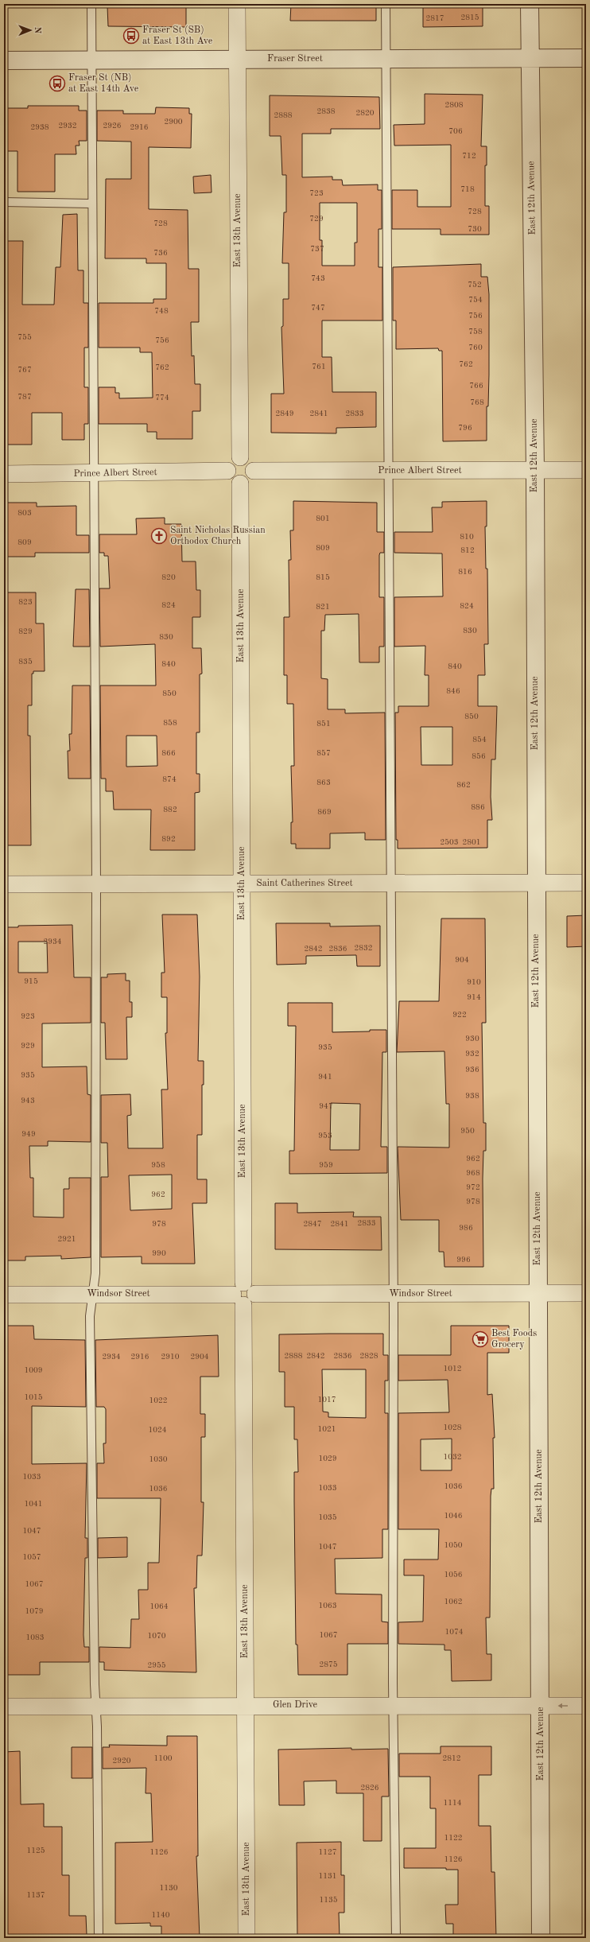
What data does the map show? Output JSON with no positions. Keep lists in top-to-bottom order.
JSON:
{
  "streets": {
    "street": [
      "Fraser Street",
      "East 12th Avenue",
      "East 13th Avenue",
      "Prince Albert Street",
      "Saint Catherines Street",
      "Windsor Street",
      "Glen Drive"
    ]
  },
  "crossings": [
    ["Fraser Street", "East 12th Avenue"],
    ["Fraser Street", "East 13th Avenue"],
    ["East 12th Avenue", "Prince Albert Street"],
    ["East 12th Avenue", "Saint Catherines Street"],
    ["East 12th Avenue", "Windsor Street"],
    ["East 12th Avenue", "Glen Drive"],
    ["East 13th Avenue", "Prince Albert Street"],
    ["East 13th Avenue", "Saint Catherines Street"],
    ["East 13th Avenue", "Windsor Street"],
    ["East 13th Avenue", "Glen Drive"]
  ],
  "places": {
    "bus stop": ["Fraser St (SB) at East 13th Ave", "Fraser St (NB) at East 14th Ave"],
    "church": ["Saint Nicholas Russian Orthodox Church"],
    "supermarket": ["Best Foods Grocery"]
  },
  "house_numbers": [
    "2815",
    "2817",
    "2808",
    "2838",
    "2820",
    "2888",
    "2900",
    "2932",
    "2926",
    "2938",
    "2916",
    "706",
    "712",
    "718",
    "723",
    "728",
    "729",
    "728",
    "730",
    "737",
    "736",
    "743",
    "752",
    "754",
    "747",
    "748",
    "756",
    "758",
    "755",
    "756",
    "760",
    "762",
    "761",
    "762",
    "767",
    "766",
    "787",
    "774",
    "768",
    "2849",
    "2841",
    "2833",
    "796",
    "803",
    "801",
    "810",
    "809",
    "809",
    "812",
    "816",
    "820",
    "815",
    "823",
    "824",
    "824",
    "821",
    "830",
    "829",
    "830",
    "835",
    "840",
    "840",
    "846",
    "850",
    "850",
    "858",
    "851",
    "854",
    "866",
    "857",
    "856",
    "874",
    "863",
    "862",
    "886",
    "882",
    "869",
    "892",
    "2503",
    "2801",
    "2934",
    "2832",
    "2842",
    "2836",
    "904",
    "915",
    "910",
    "914",
    "922",
    "923",
    "930",
    "929",
    "935",
    "932",
    "936",
    "935",
    "941",
    "938",
    "943",
    "947",
    "950",
    "949",
    "953",
    "962",
    "958",
    "959",
    "968",
    "972",
    "962",
    "978",
    "2833",
    "978",
    "2847",
    "2841",
    "986",
    "2921",
    "990",
    "996",
    "2888",
    "2842",
    "2836",
    "2828",
    "2934",
    "2916",
    "2910",
    "2904",
    "1012",
    "1009",
    "1015",
    "1017",
    "1022",
    "1028",
    "1021",
    "1024",
    "1032",
    "1029",
    "1030",
    "1033",
    "1036",
    "1033",
    "1036",
    "1041",
    "1046",
    "1035",
    "1047",
    "1050",
    "1047",
    "1057",
    "1056",
    "1067",
    "1062",
    "1063",
    "1064",
    "1079",
    "1074",
    "1067",
    "1070",
    "1083",
    "2875",
    "2955",
    "1100",
    "2812",
    "2920",
    "2826",
    "1114",
    "1122",
    "1125",
    "1126",
    "1127",
    "1126",
    "1131",
    "1130",
    "1137",
    "1135",
    "1140"
  ],
  "north": "right"
}
